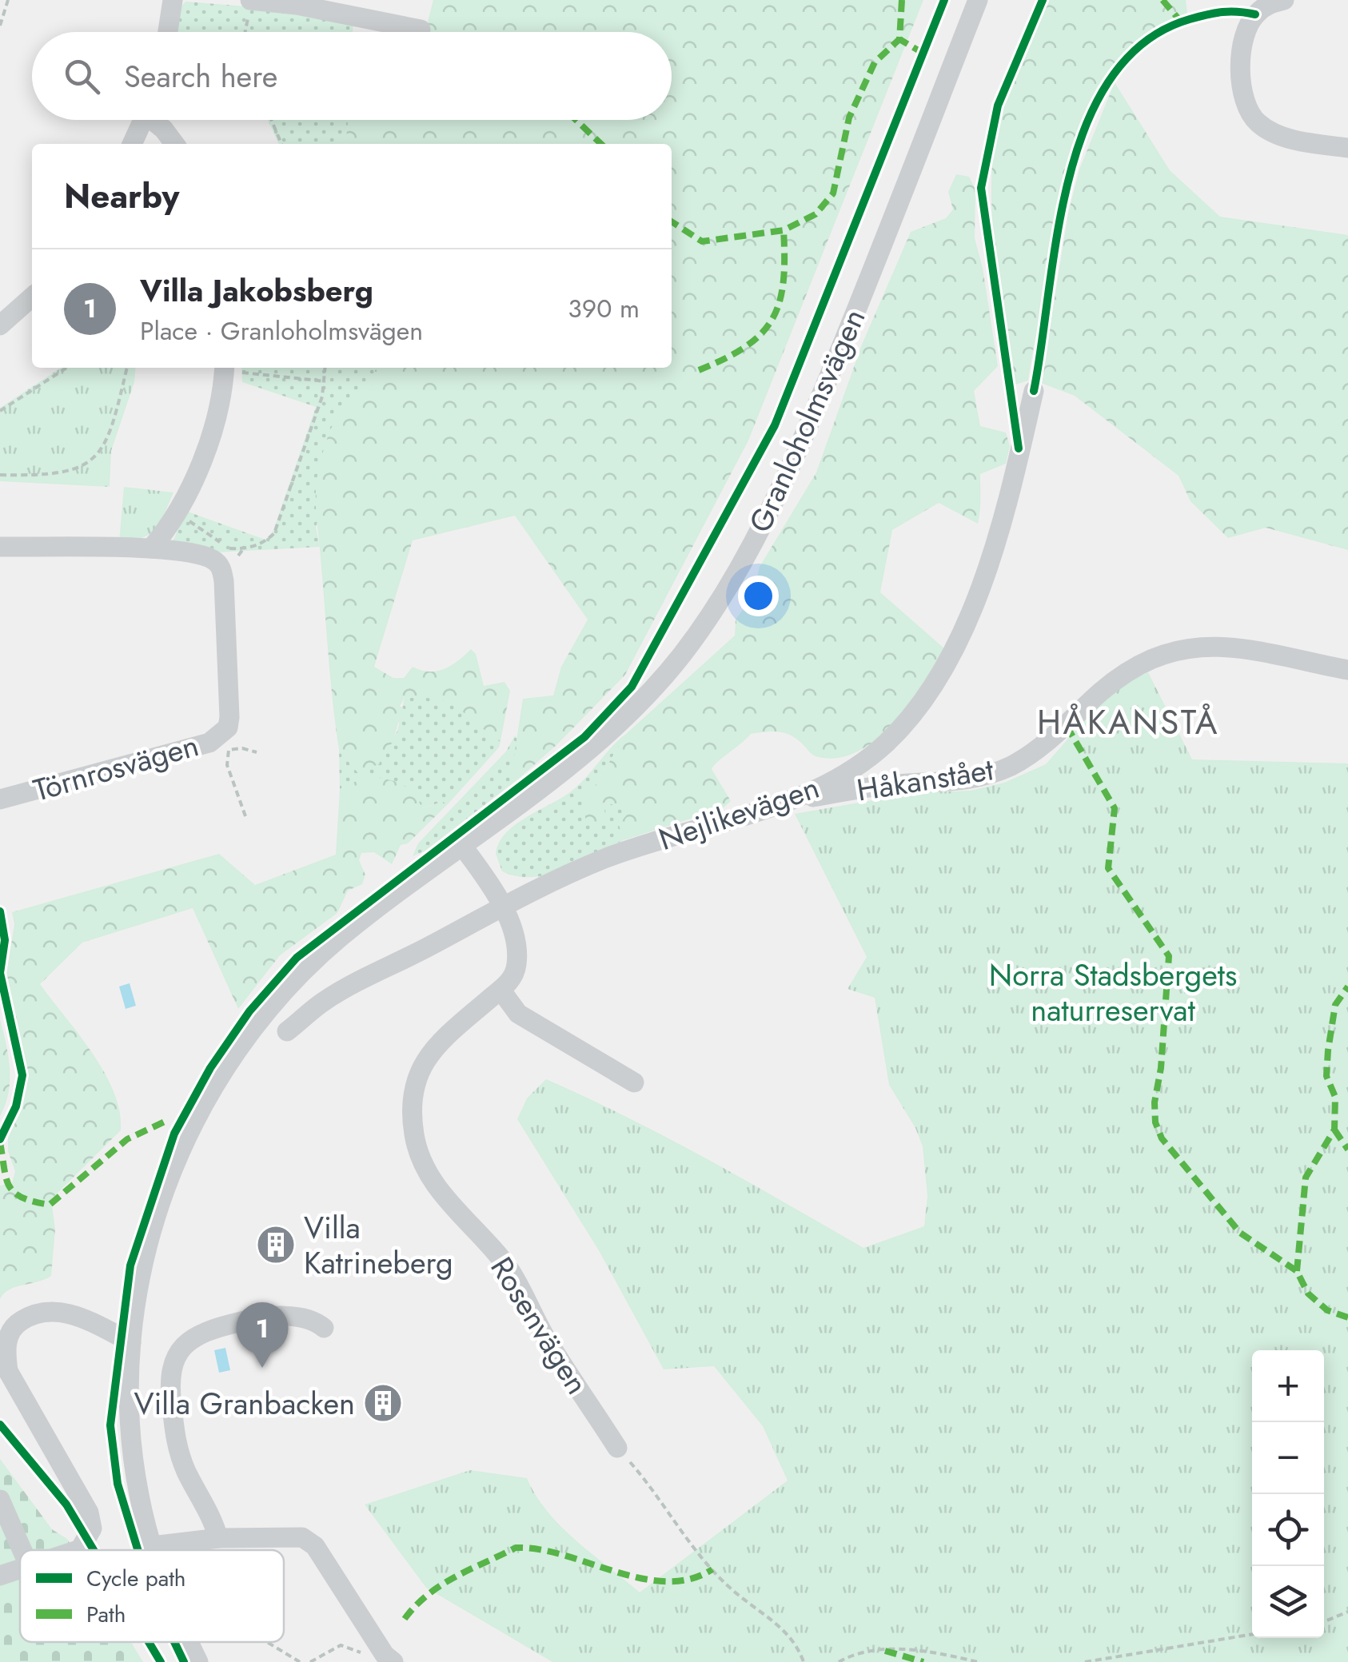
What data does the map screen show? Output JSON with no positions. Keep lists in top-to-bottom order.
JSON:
{
  "streets": {
    "street": [
      "Granloholmsvägen",
      "Törnrosvägen",
      "Håkanstået",
      "Nejlikevägen",
      "Rosenvägen"
    ]
  },
  "crossings": [
    ["Granloholmsvägen", "Rosenvägen"],
    ["Håkanstået", "Nejlikevägen"],
    ["Nejlikevägen", "Rosenvägen"]
  ],
  "districts": ["HÅKANSTÅ"],
  "parks": ["Norra Stadsbergets naturreservat"],
  "places": {
    "building": ["Villa Katrineberg", "Villa Granbacken"]
  },
  "legend": ["Cycle path", "Path"],
  "page": {
    "search": "Search here",
    "heading": "Nearby",
    "list": [
      {
        "mark": "1",
        "name": "Villa Jakobsberg",
        "note": "Place · Granloholmsvägen",
        "value": "390 m"
      }
    ],
    "pins": "1",
    "map_buttons": ["+", "−"]
  }
}
